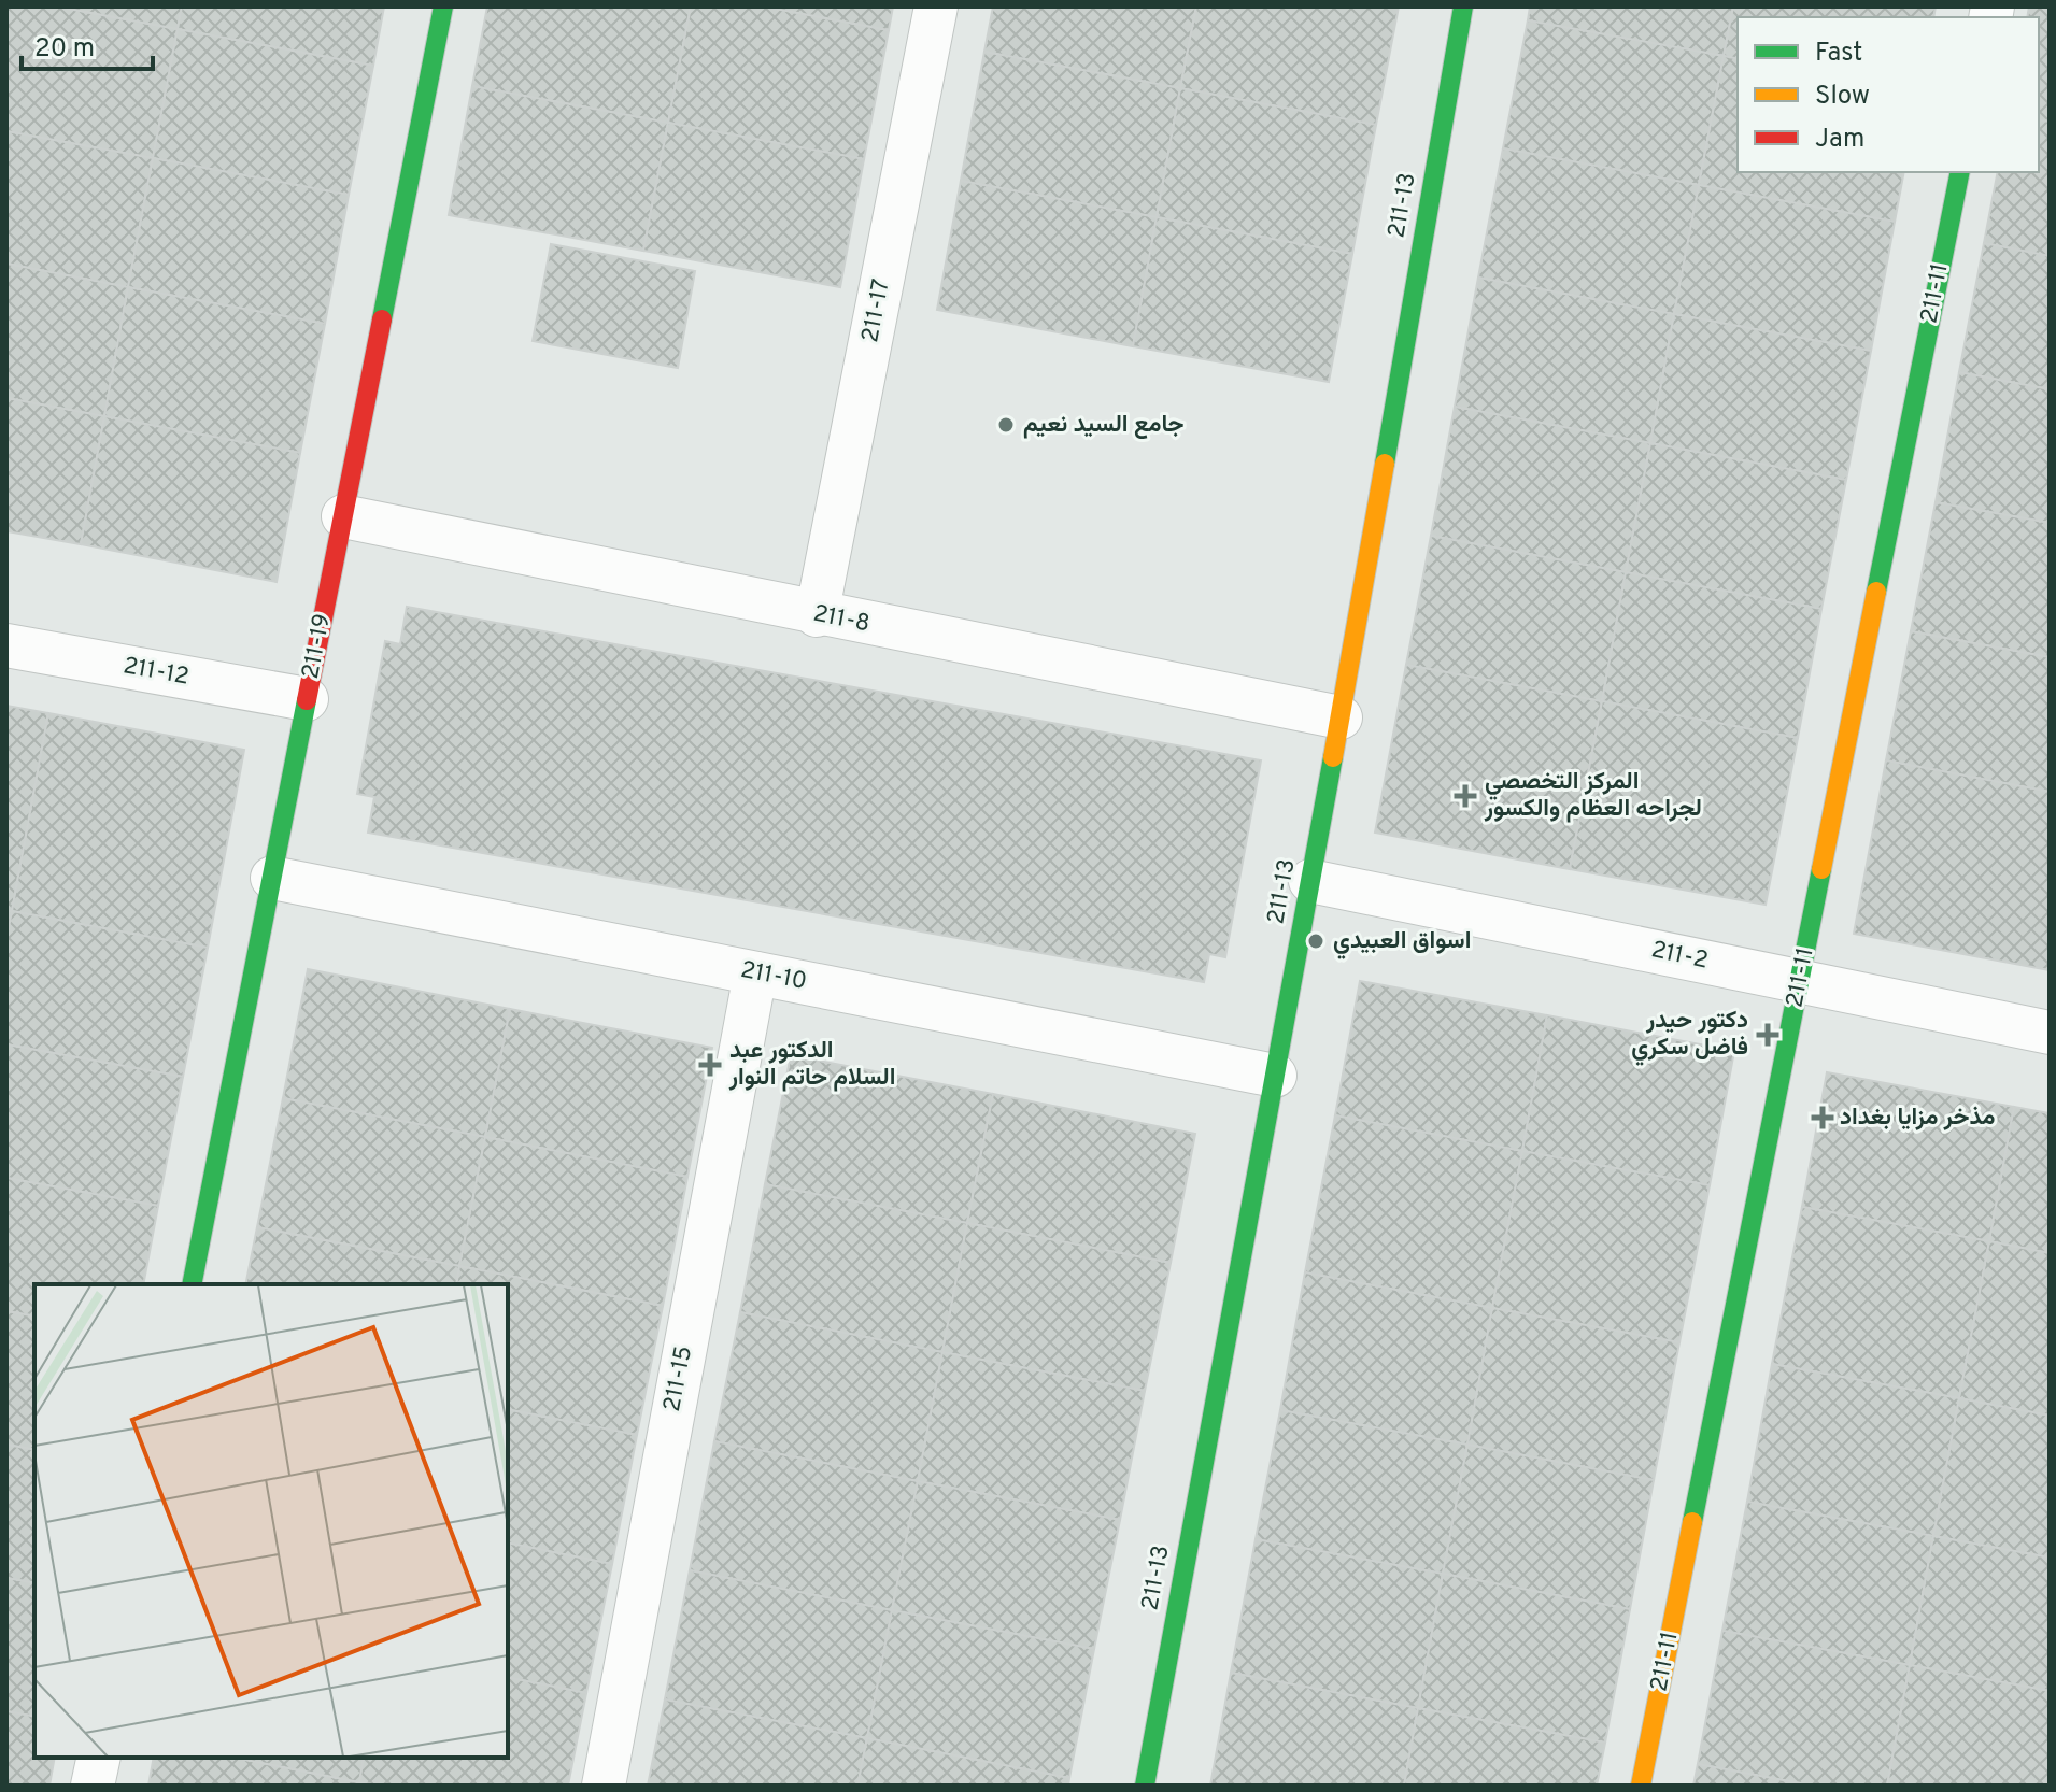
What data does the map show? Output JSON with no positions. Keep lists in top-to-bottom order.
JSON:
{
  "streets": {
    "street": [
      "211-13",
      "211-11",
      "211-17",
      "211-8",
      "211-19",
      "211-12",
      "211-2",
      "211-10",
      "211-15"
    ]
  },
  "crossings": [
    ["211-13", "211-8"],
    ["211-13", "211-2"],
    ["211-13", "211-10"],
    ["211-11", "211-2"],
    ["211-17", "211-8"],
    ["211-8", "211-19"],
    ["211-19", "211-12"],
    ["211-19", "211-10"],
    ["211-10", "211-15"]
  ],
  "places": {
    "other": ["جامع السید نعیم", "اسواق العبيدي"],
    "health": [
      "المركز التخصصي لجراحه العظام والكسور",
      "دكتور حيدر فاضل سكري",
      "الدكتور عبد السلام حاتم النوار",
      "مذخر مزايا بغداد"
    ]
  },
  "legend": ["Fast", "Slow", "Jam"],
  "scale_bar": "20 m"
}
